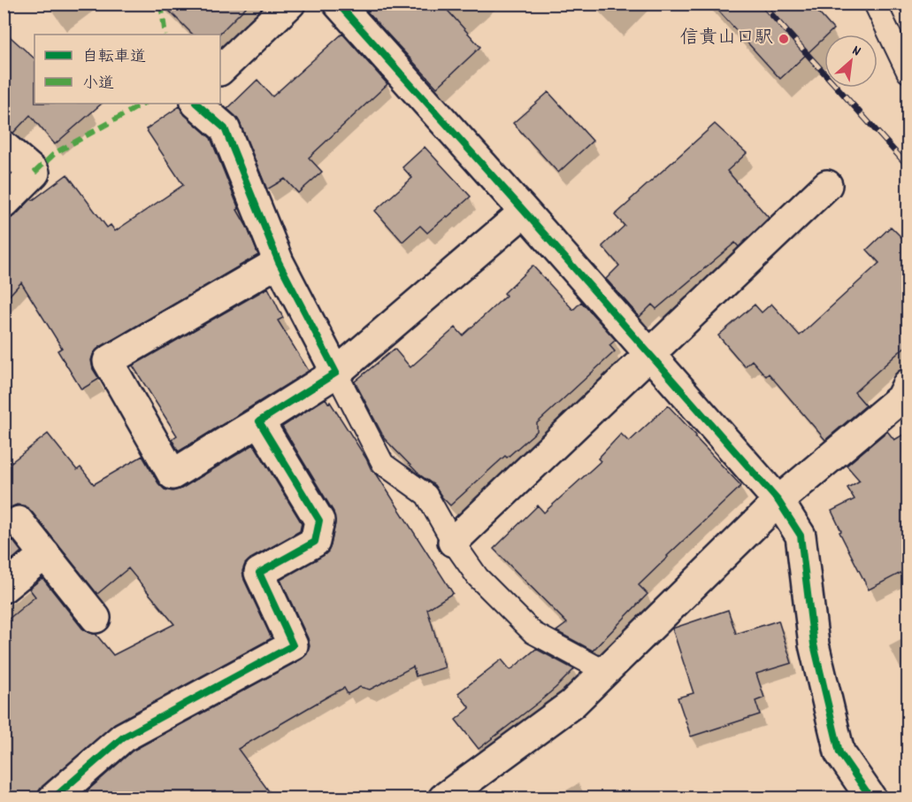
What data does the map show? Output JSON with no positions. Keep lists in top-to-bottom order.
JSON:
{
  "places": ["信貴山口駅"],
  "legend": ["自転車道", "小道"],
  "north": "top right"
}
